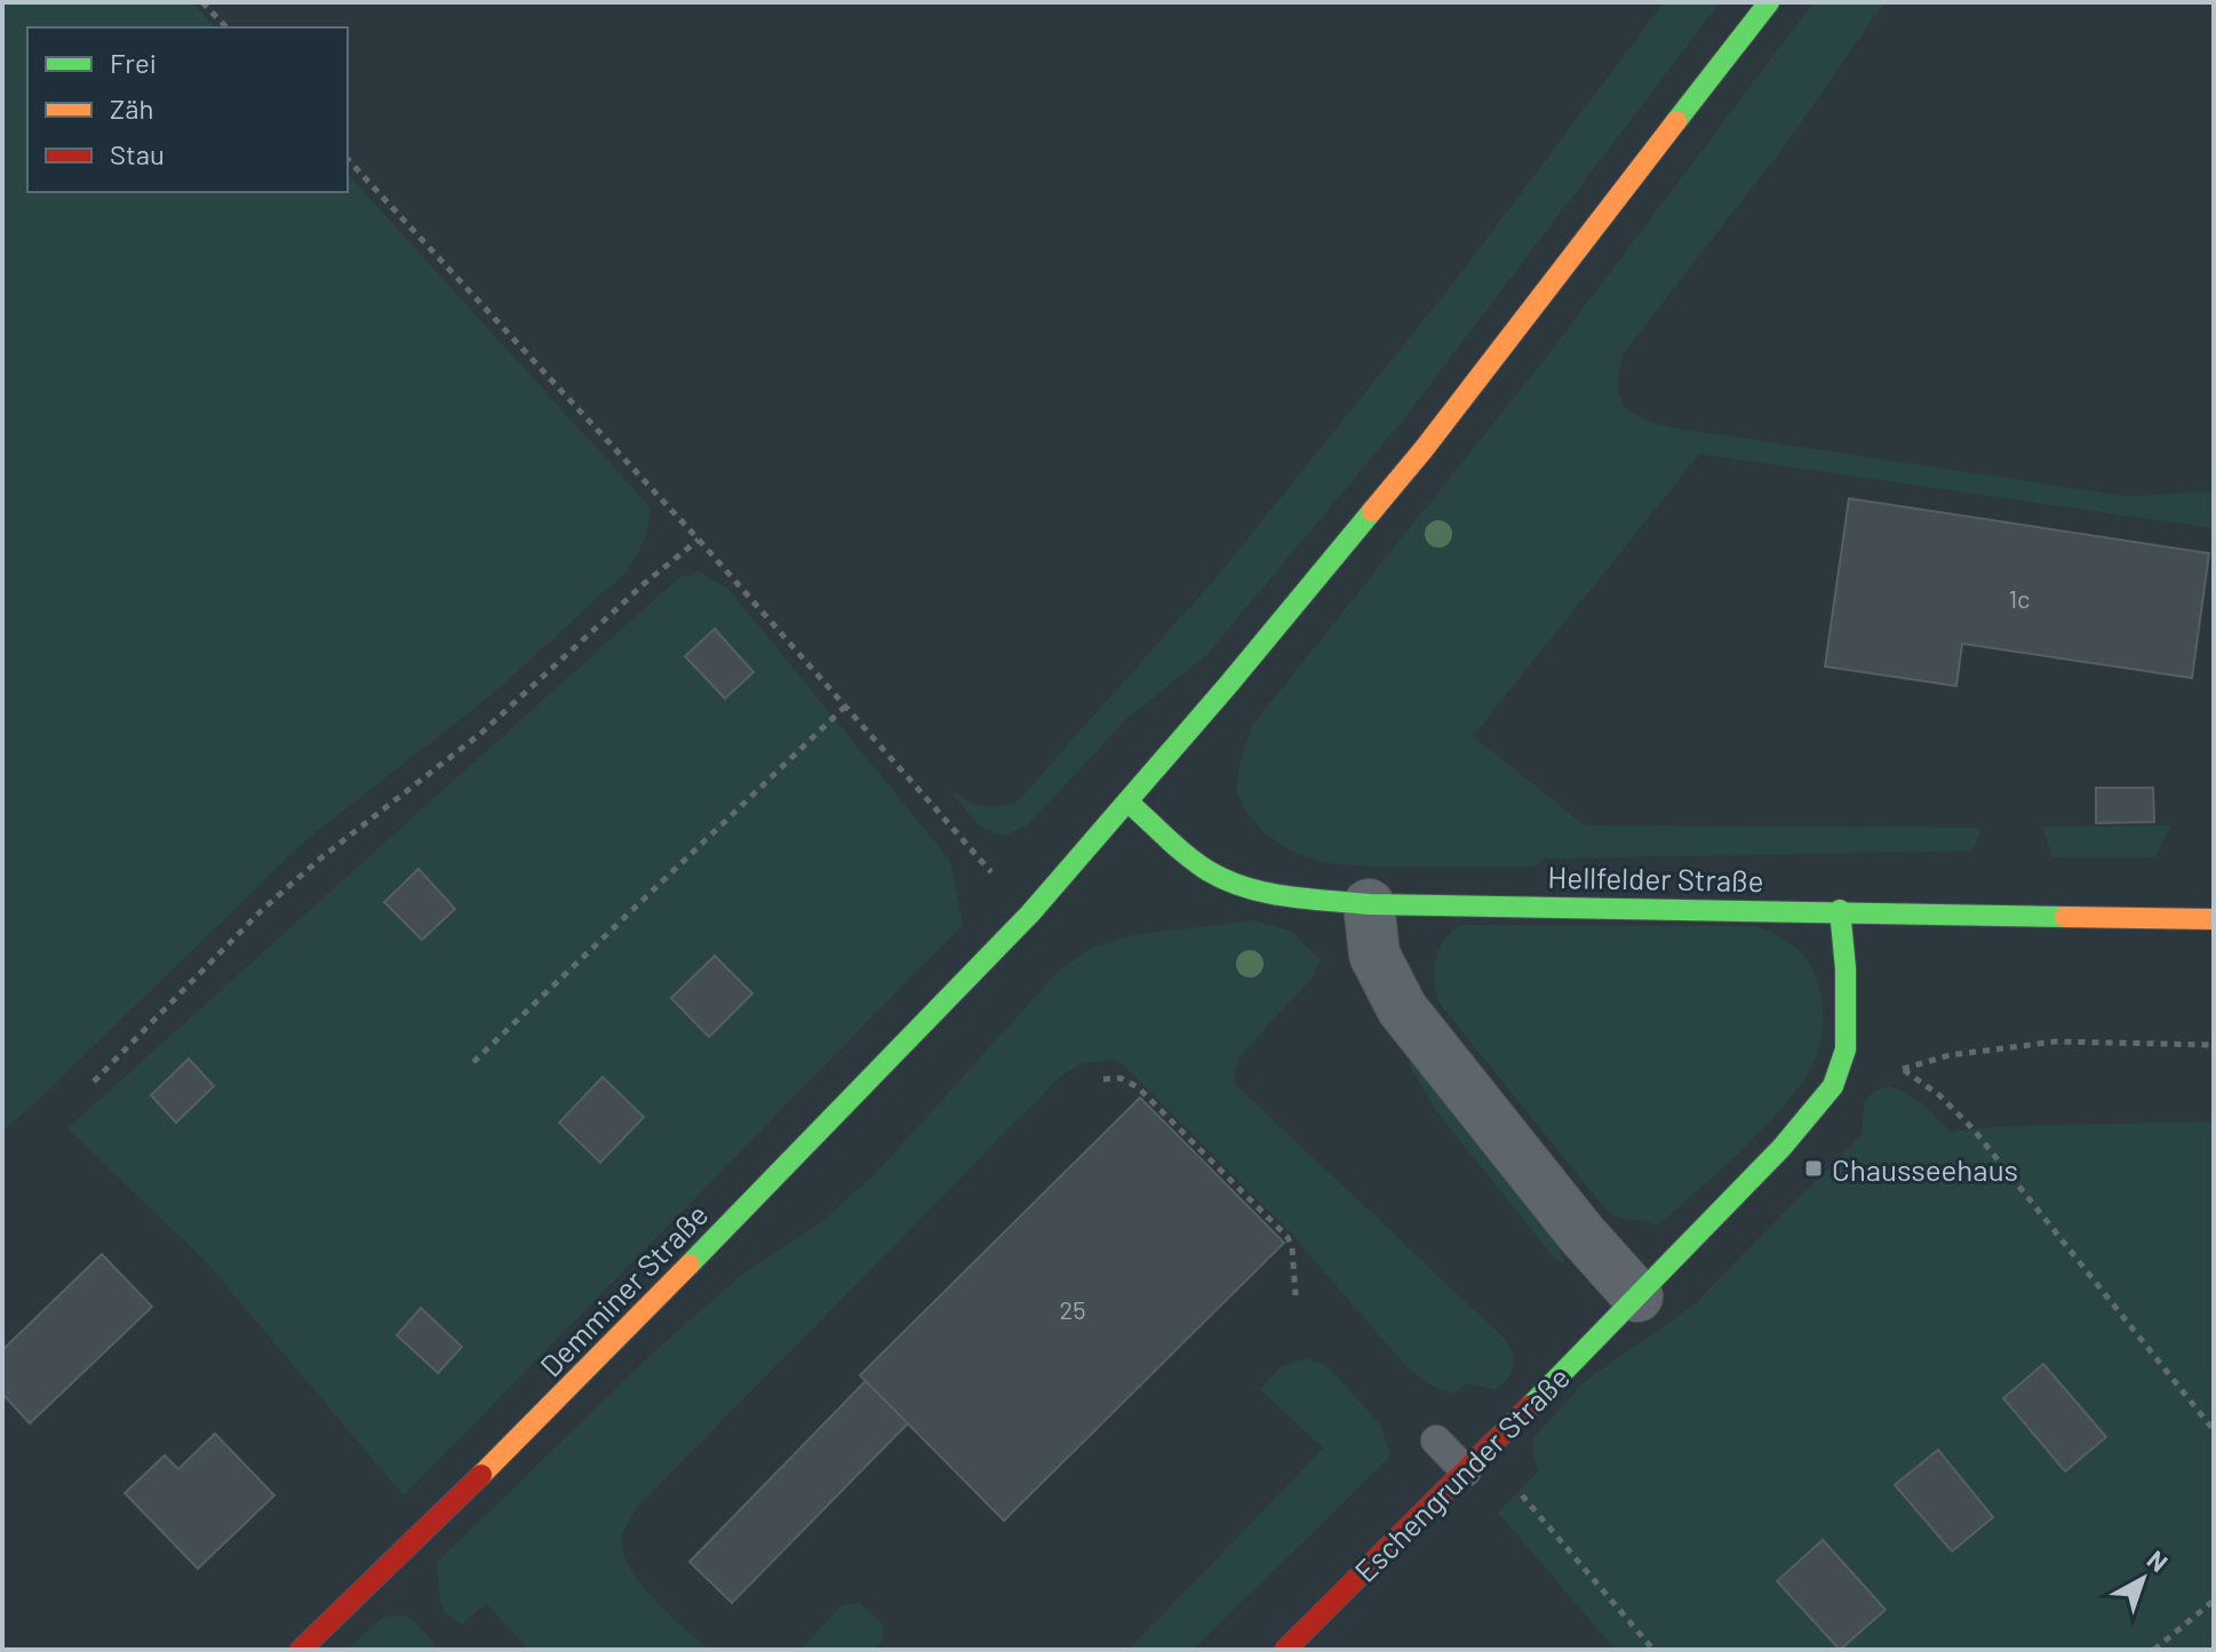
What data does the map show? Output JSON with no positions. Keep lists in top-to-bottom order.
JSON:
{
  "streets": {
    "main road": ["Hellfelder Straße", "Demminer Straße", "Eschengrunder Straße"]
  },
  "crossings": [
    ["Hellfelder Straße", "Demminer Straße"],
    ["Hellfelder Straße", "Eschengrunder Straße"]
  ],
  "places": {
    "transit": ["Chausseehaus"]
  },
  "house_numbers": ["1c", "25"],
  "legend": ["Frei", "Zäh", "Stau"],
  "north": "top right"
}
